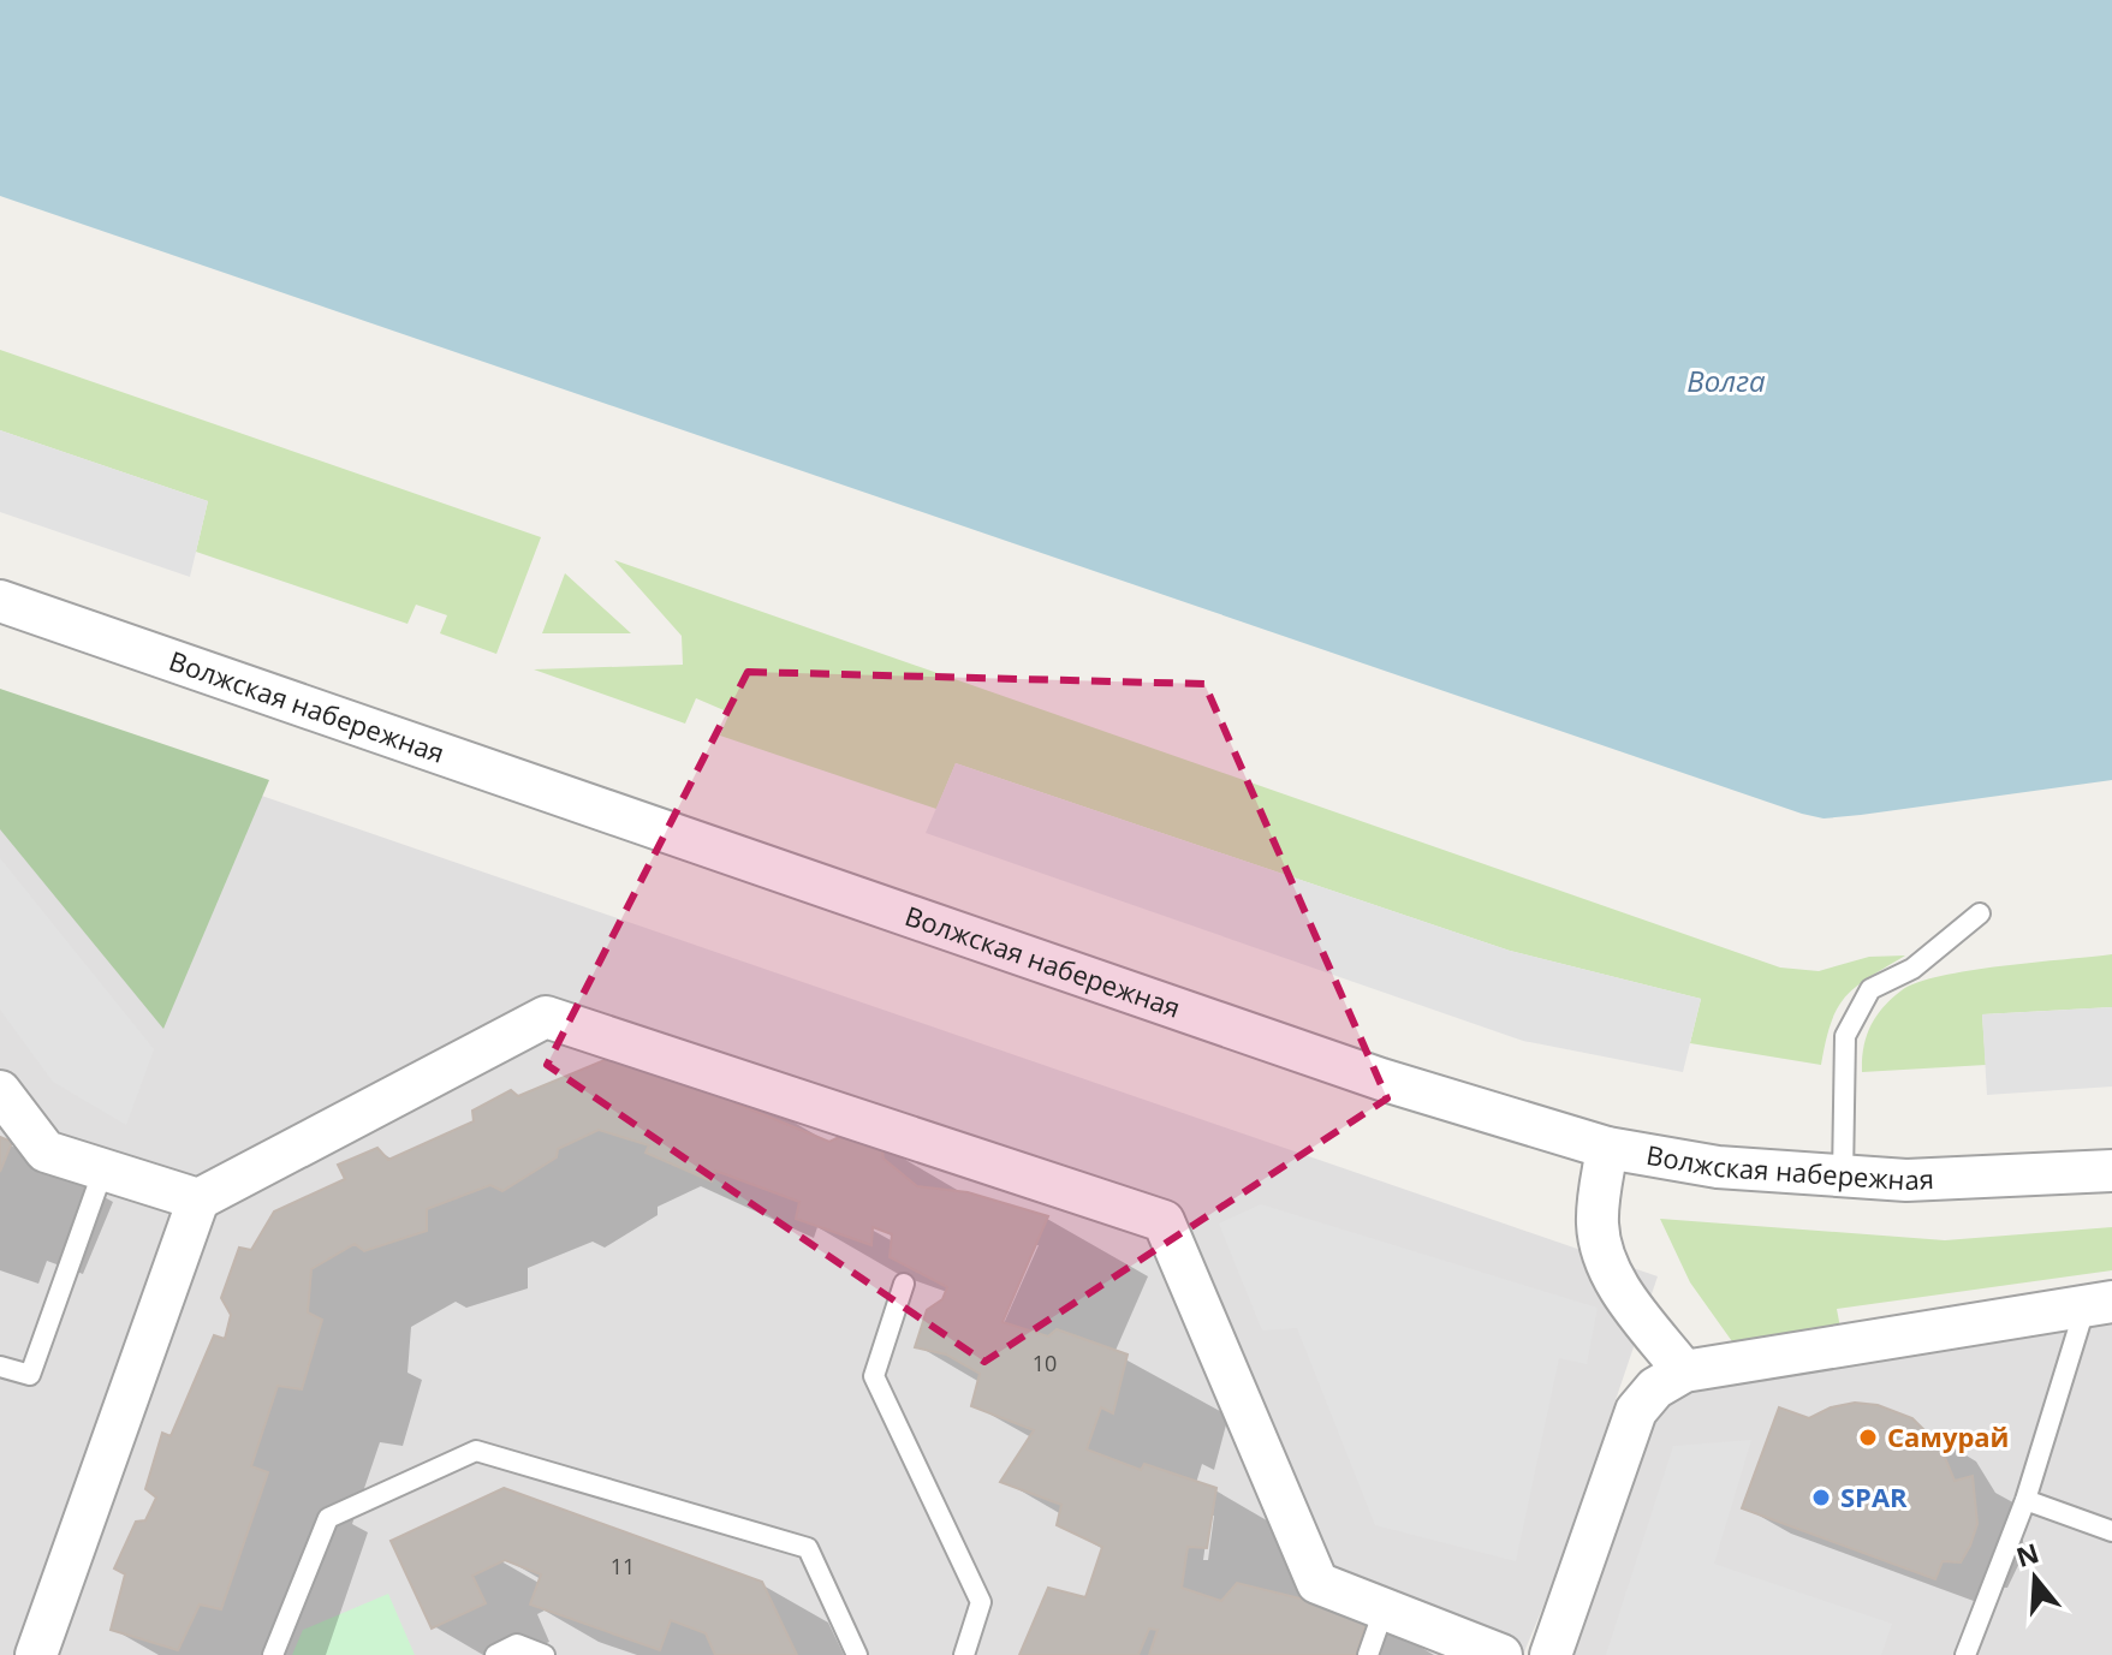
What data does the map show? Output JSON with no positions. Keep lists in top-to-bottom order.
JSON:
{
  "streets": {
    "street": ["Волжская набережная"]
  },
  "water": ["Волга"],
  "places": ["Самурай", "SPAR"],
  "house_numbers": ["10", "11"],
  "north": "top"
}
